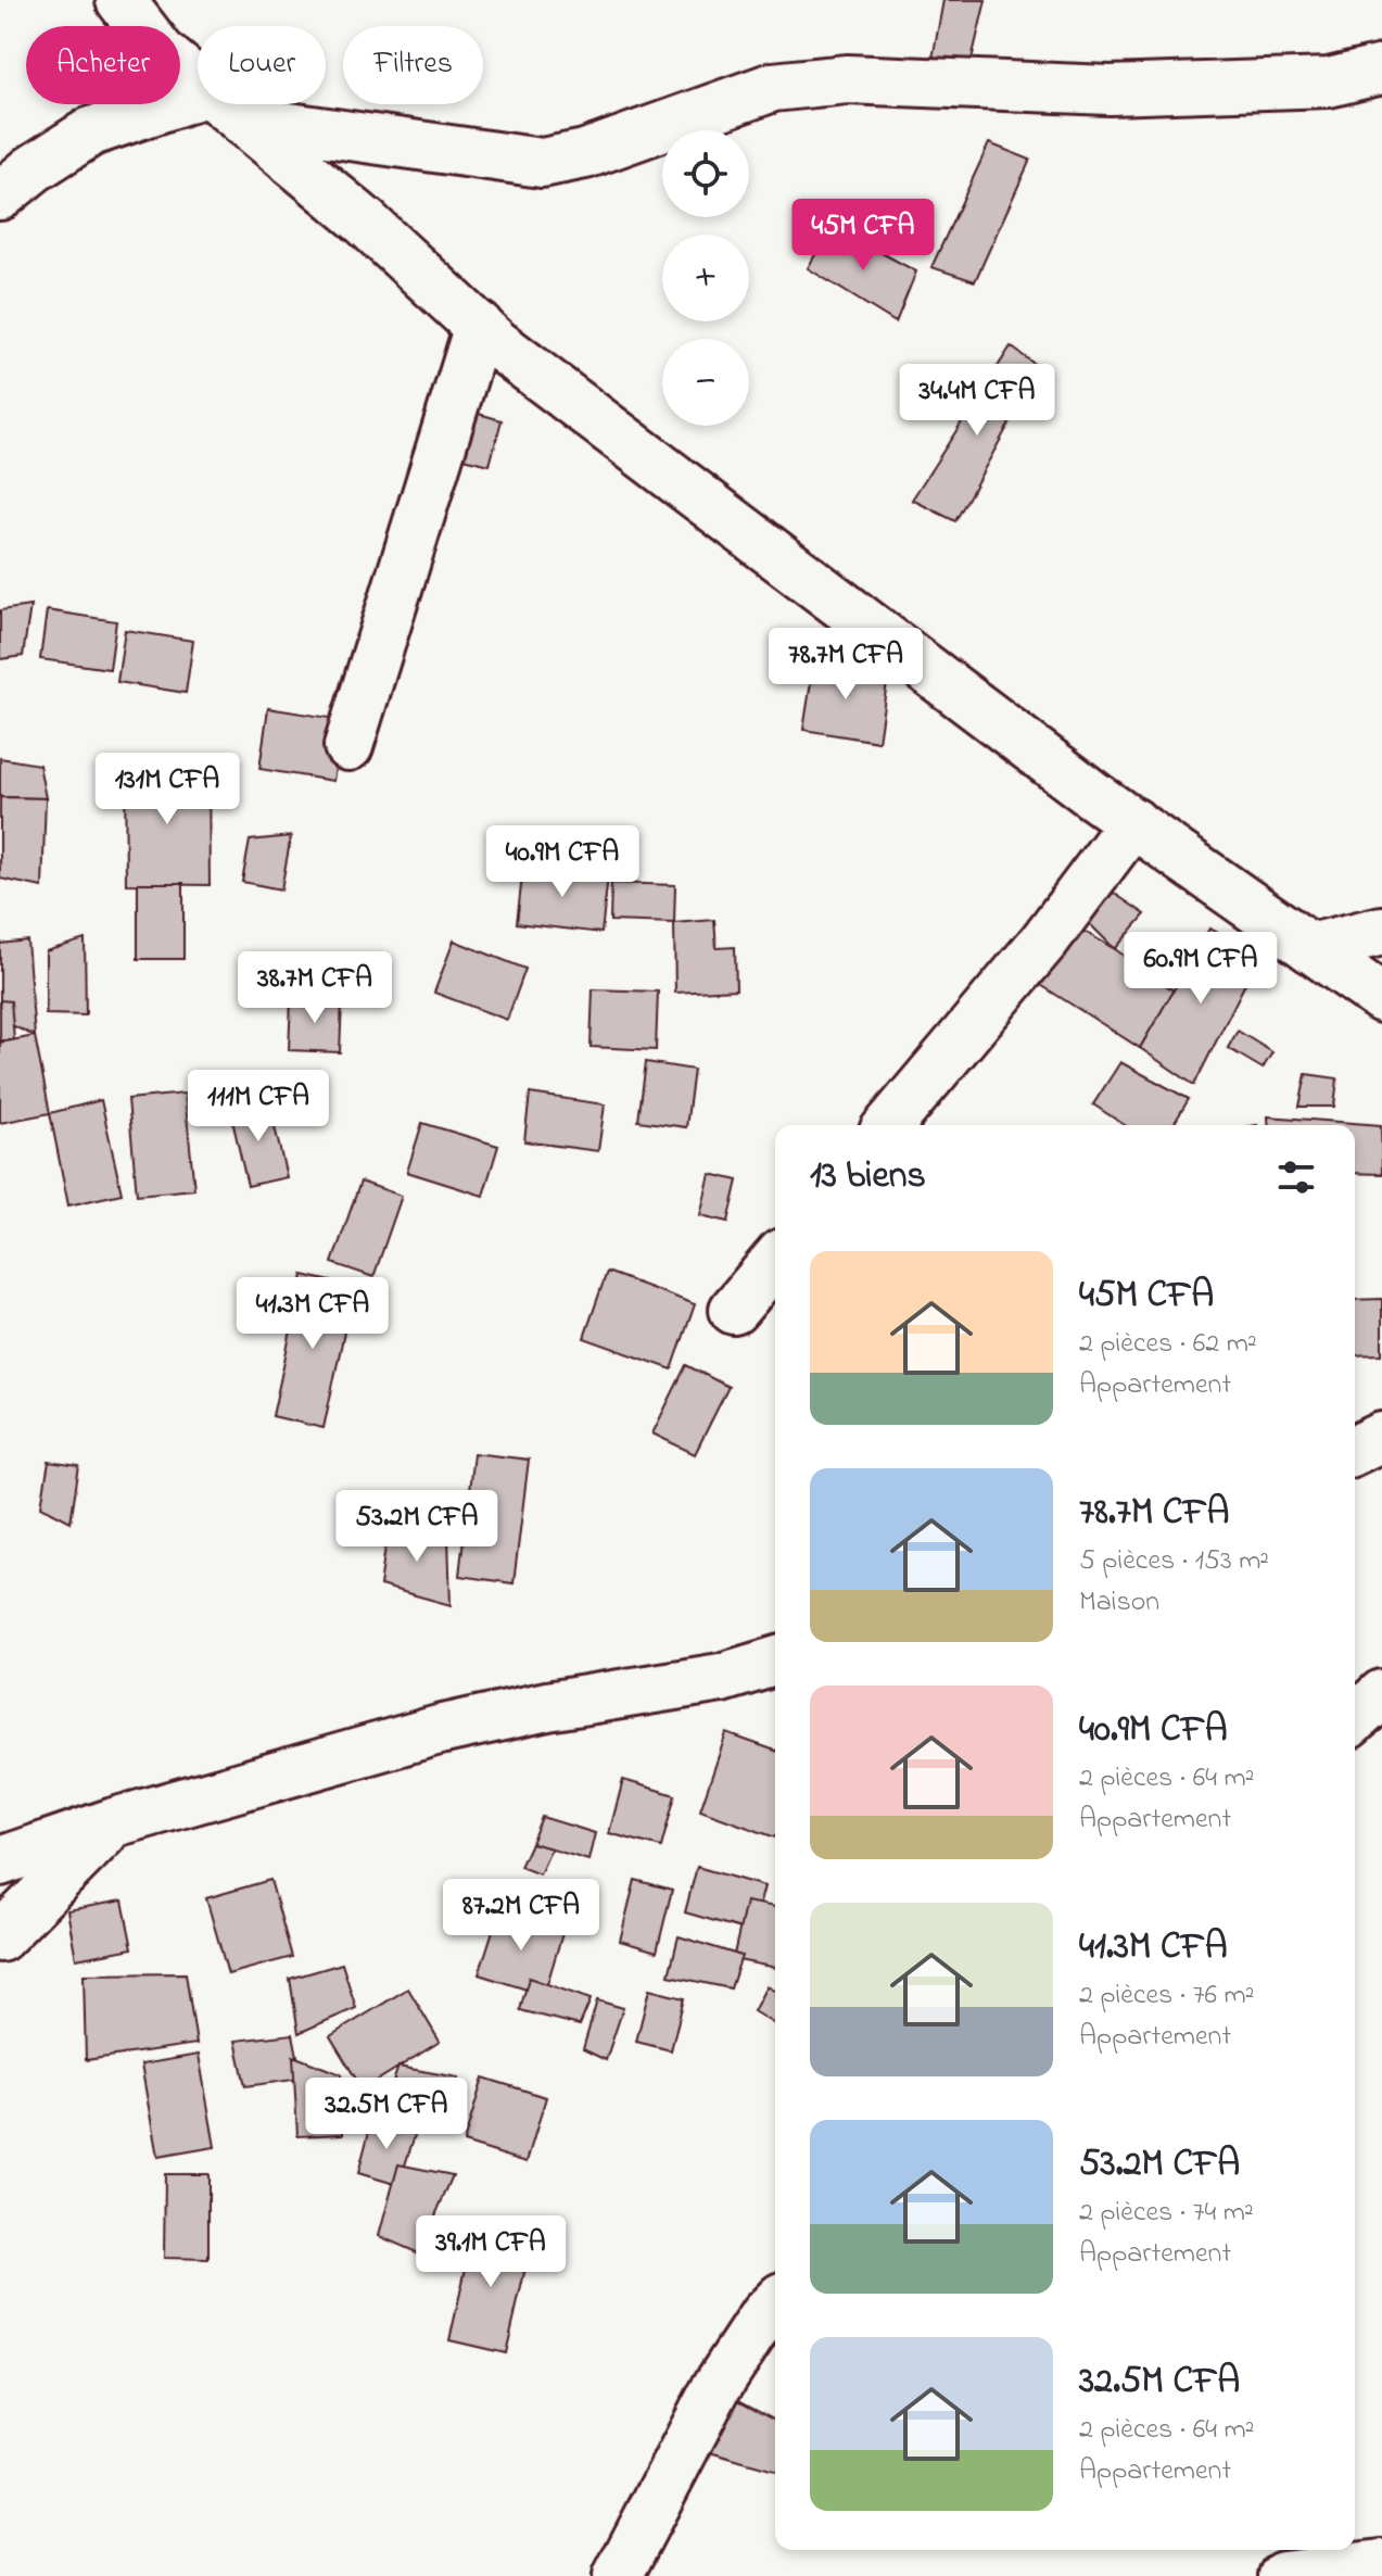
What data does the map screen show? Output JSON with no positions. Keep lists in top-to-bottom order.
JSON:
{
  "page": {
    "chip": ["Acheter", "Louer", "Filtres"],
    "map_buttons": ["+", "−"],
    "price": [
      "45M CFA",
      "34.4M CFA",
      "78.7M CFA",
      "131M CFA",
      "40.9M CFA",
      "60.9M CFA",
      "38.7M CFA",
      "111M CFA",
      "41.3M CFA",
      "53.2M CFA",
      "87.2M CFA",
      "32.5M CFA",
      "39.1M CFA"
    ],
    "heading": "13 biens",
    "list": [
      {
        "name": "45M CFA",
        "note": "2 pièces · 62 m² · Appartement"
      },
      {
        "name": "78.7M CFA",
        "note": "5 pièces · 153 m² · Maison"
      },
      {
        "name": "40.9M CFA",
        "note": "2 pièces · 64 m² · Appartement"
      },
      {
        "name": "41.3M CFA",
        "note": "2 pièces · 76 m² · Appartement"
      },
      {
        "name": "53.2M CFA",
        "note": "2 pièces · 74 m² · Appartement"
      },
      {
        "name": "32.5M CFA",
        "note": "2 pièces · 64 m² · Appartement"
      }
    ]
  }
}
